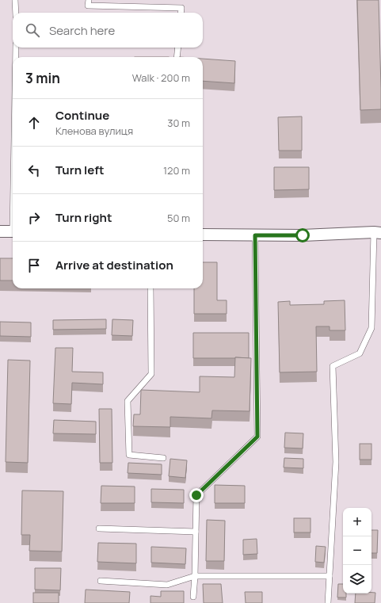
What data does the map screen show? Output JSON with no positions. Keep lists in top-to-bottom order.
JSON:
{
  "page": {
    "search": "Search here",
    "heading": ["3 min", "Walk · 200 m"],
    "list": [
      ["Continue", "Кленова вулиця", "30 m"],
      ["Turn left", "120 m"],
      ["Turn right", "50 m"],
      "Arrive at destination"
    ],
    "map_buttons": ["+", "−"]
  }
}
